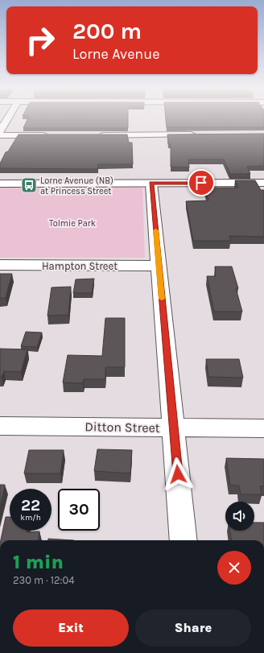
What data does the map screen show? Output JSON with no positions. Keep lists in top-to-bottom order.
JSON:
{
  "streets": {
    "street": ["Hampton Street", "Ditton Street"]
  },
  "parks": ["Tolmie Park"],
  "places": {
    "bus stop": ["Lorne Avenue (NB) at Princess Street"]
  },
  "page": {
    "turn": ["200 m", "Lorne Avenue"],
    "speed": "22 km/h",
    "limit": "30",
    "heading": ["1 min", "230 m · 12:04"],
    "buttons": ["Exit", "Share"]
  }
}
